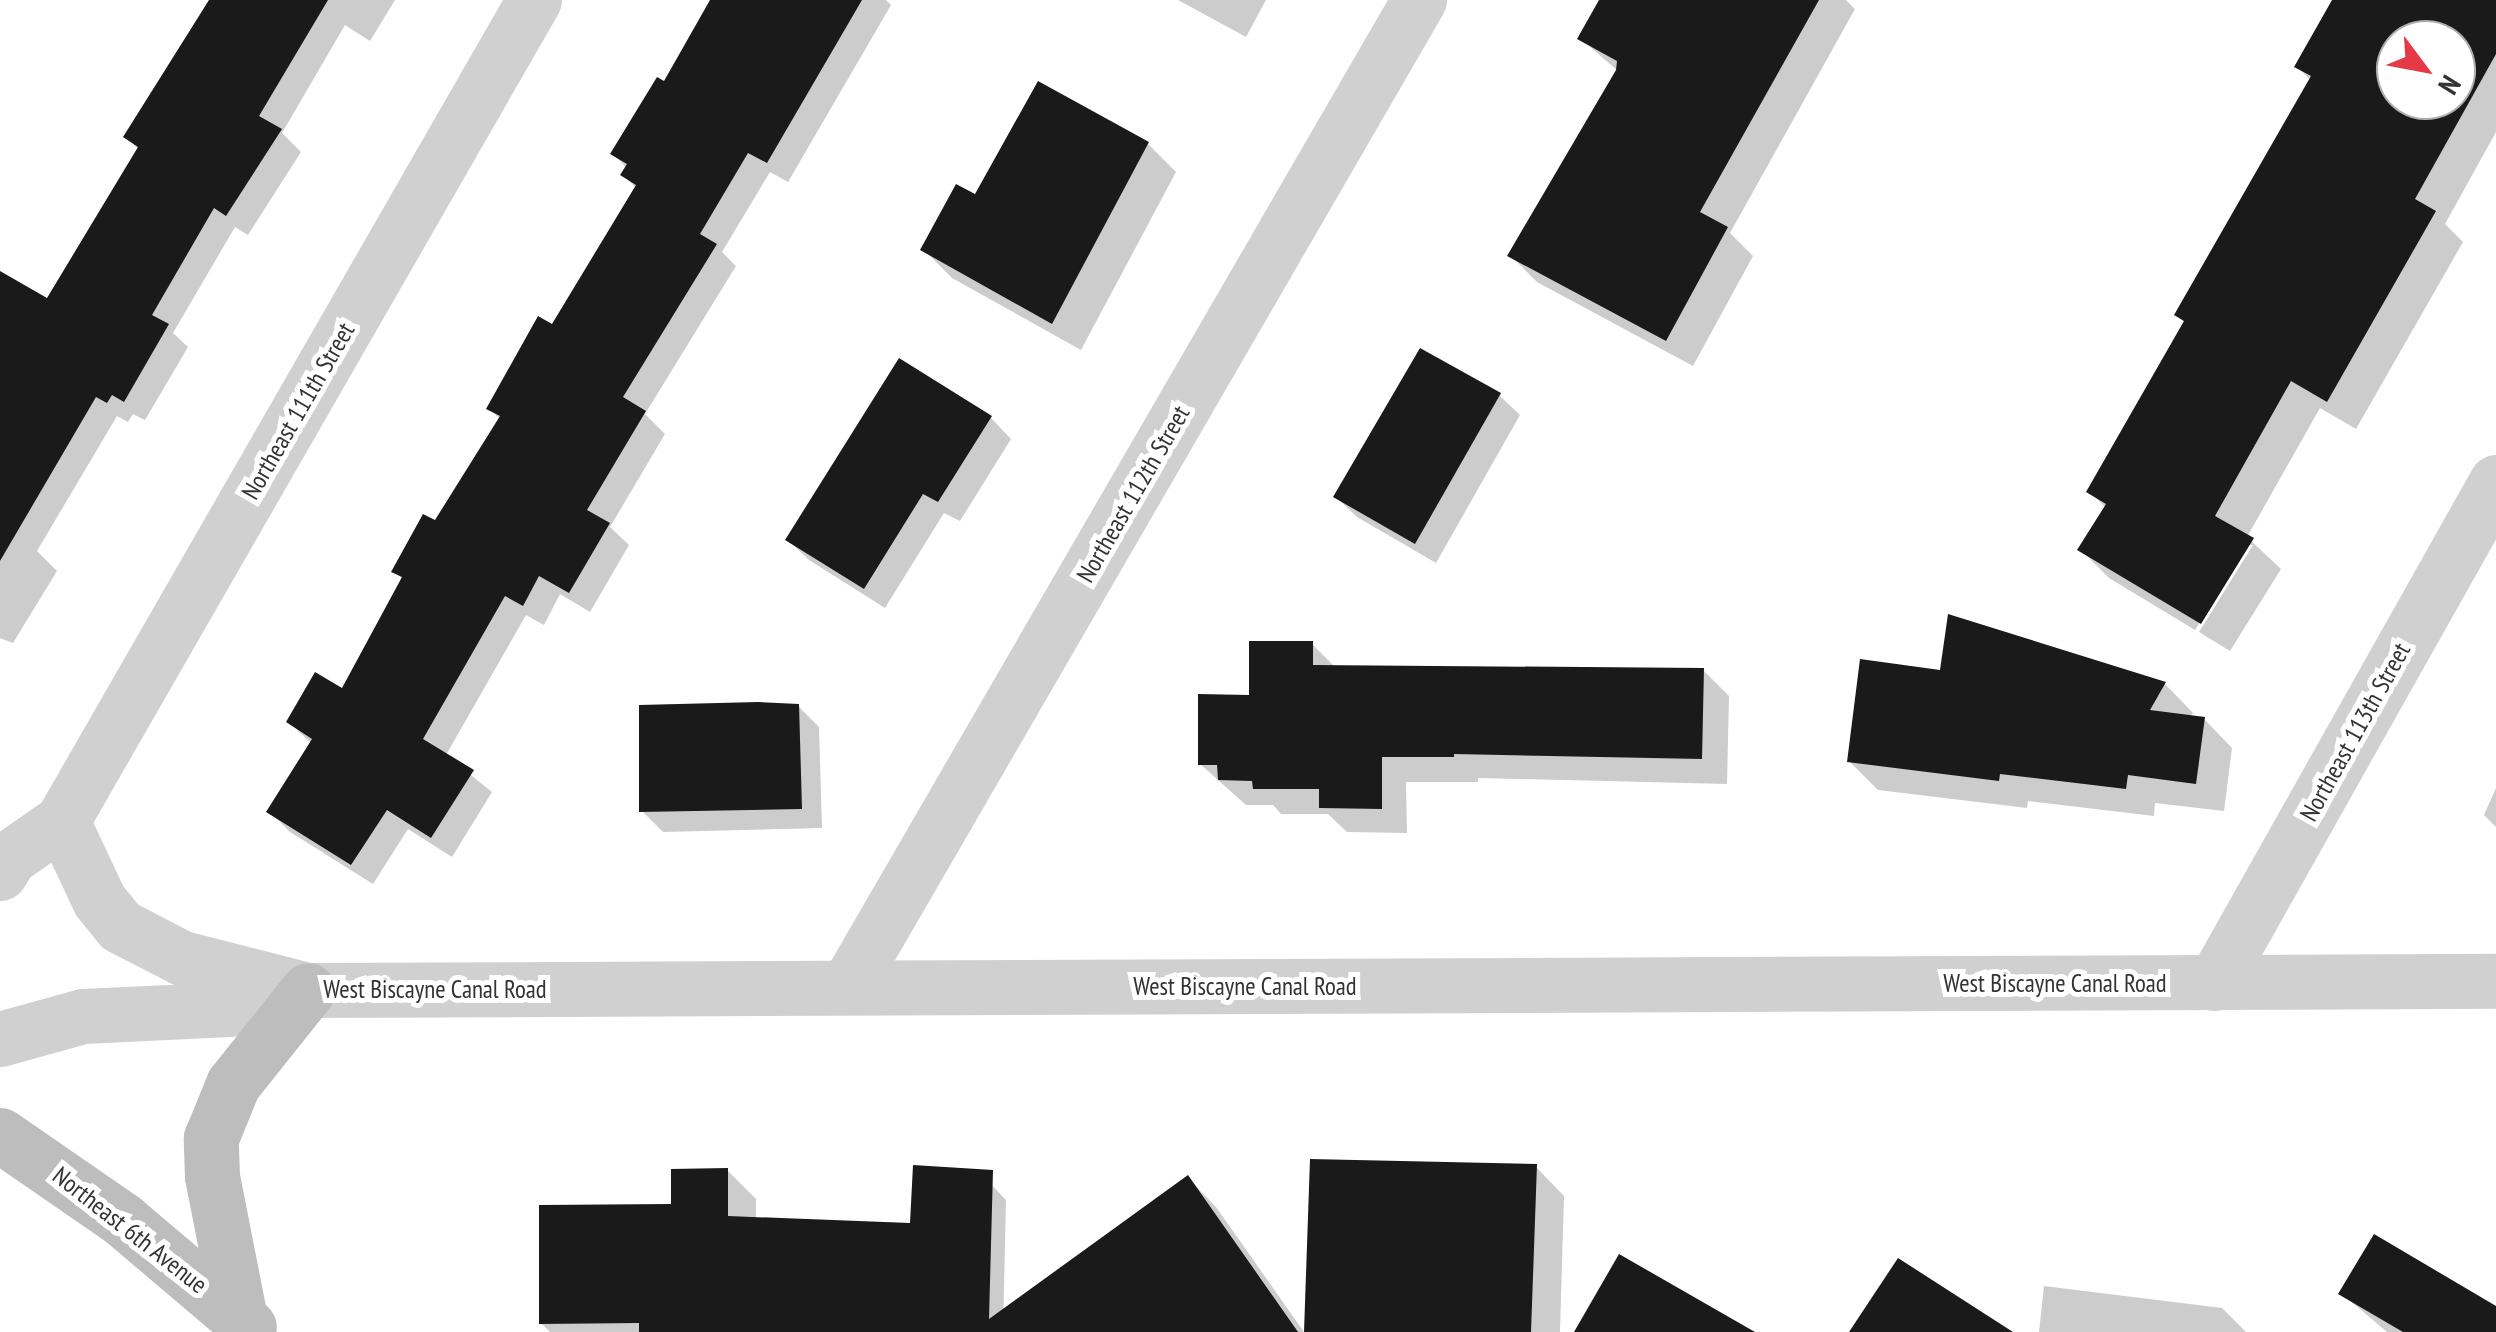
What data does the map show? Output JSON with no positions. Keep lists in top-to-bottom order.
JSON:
{
  "streets": {
    "main road": ["Northeast 6th Avenue"],
    "street": [
      "Northeast 111th Street",
      "Northeast 112th Street",
      "Northeast 113th Street",
      "West Biscayne Canal Road"
    ]
  },
  "crossings": [
    ["Northeast 112th Street", "West Biscayne Canal Road"],
    ["Northeast 113th Street", "West Biscayne Canal Road"]
  ],
  "north": "bottom right"
}
